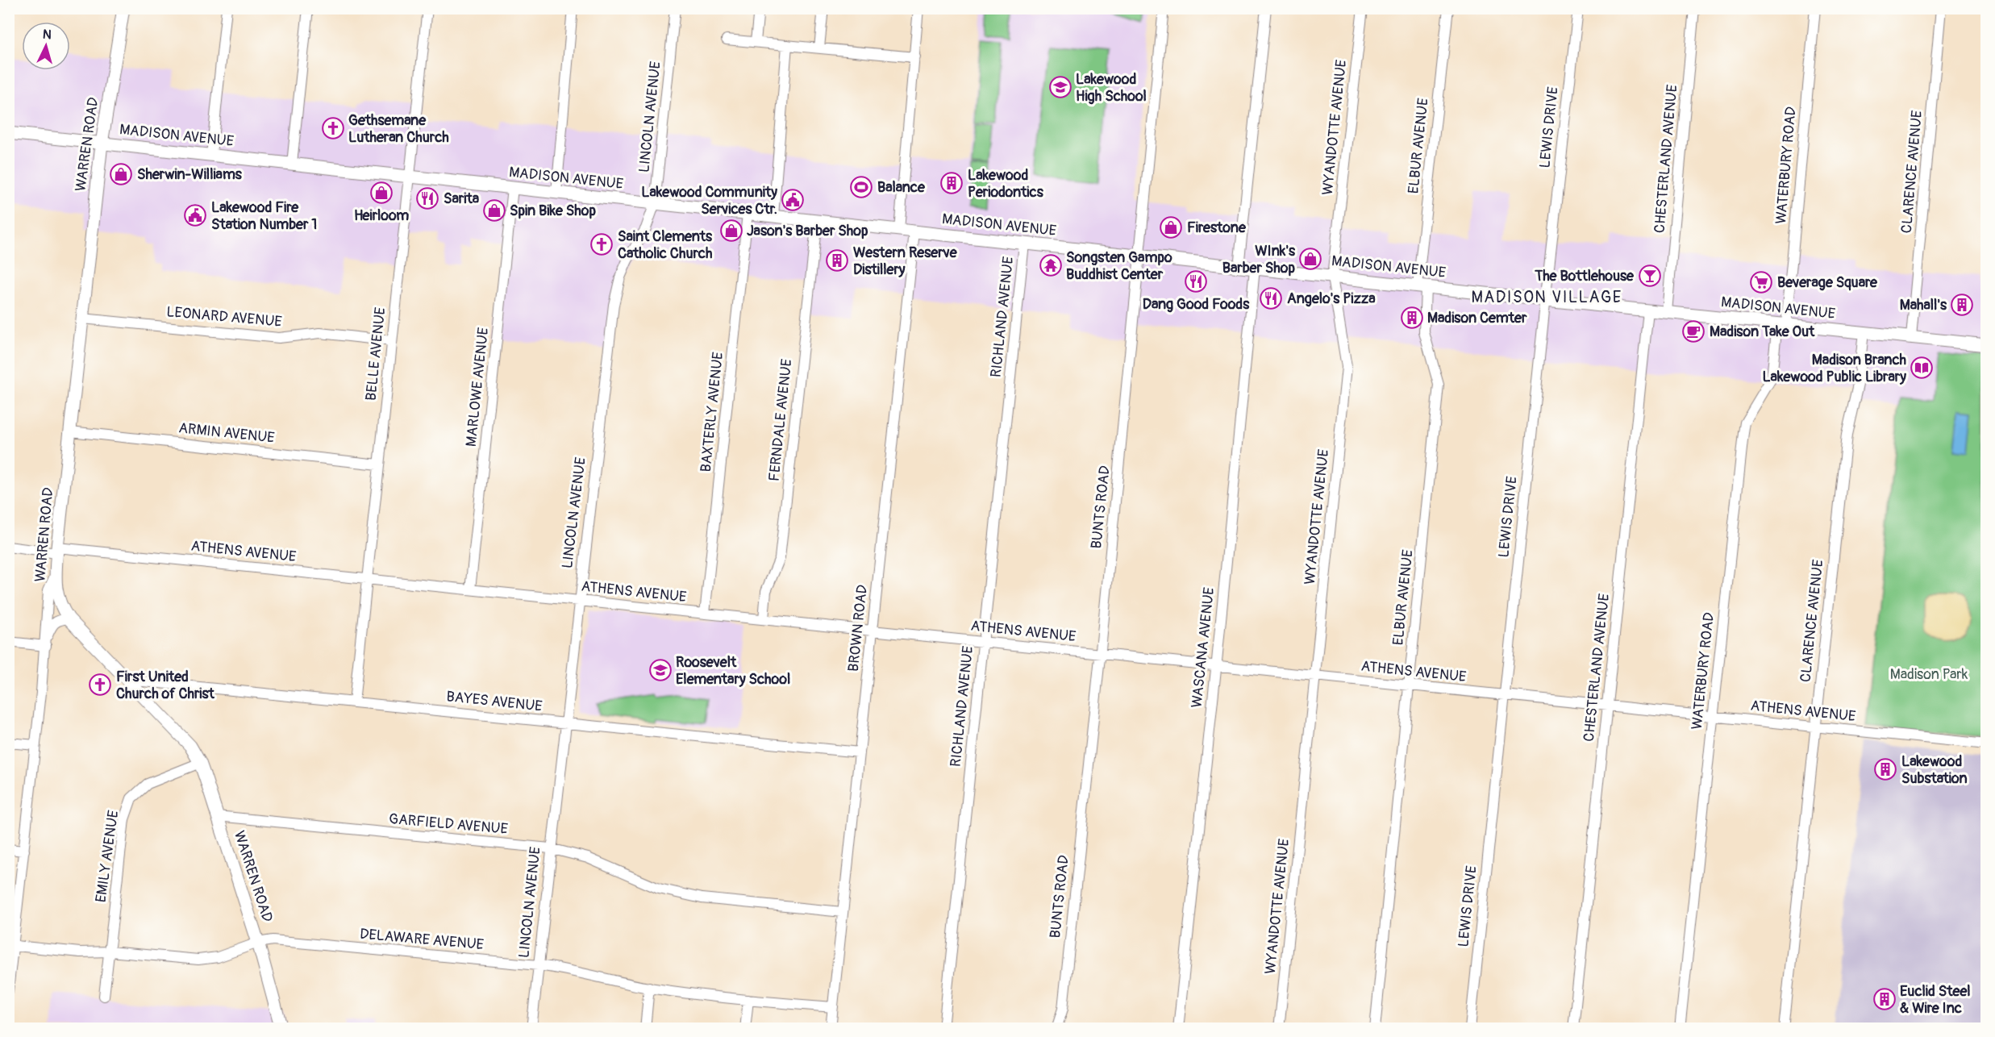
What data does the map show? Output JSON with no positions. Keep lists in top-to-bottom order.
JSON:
{
  "streets": {
    "main road": ["MADISON AVENUE", "WARREN ROAD"],
    "street": [
      "LINCOLN AVENUE",
      "WYANDOTTE AVENUE",
      "LEWIS DRIVE",
      "ELBUR AVENUE",
      "CHESTERLAND AVENUE",
      "WATERBURY ROAD",
      "CLARENCE AVENUE",
      "LEONARD AVENUE",
      "RICHLAND AVENUE",
      "BELLE AVENUE",
      "MARLOWE AVENUE",
      "BAXTERLY AVENUE",
      "FERNDALE AVENUE",
      "ARMIN AVENUE",
      "BUNTS ROAD",
      "ATHENS AVENUE",
      "BROWN ROAD",
      "WASCANA AVENUE",
      "BAYES AVENUE",
      "GARFIELD AVENUE",
      "EMILY AVENUE",
      "DELAWARE AVENUE"
    ]
  },
  "crossings": [
    ["LINCOLN AVENUE", "MADISON AVENUE"],
    ["LINCOLN AVENUE", "ATHENS AVENUE"],
    ["LINCOLN AVENUE", "BAYES AVENUE"],
    ["LINCOLN AVENUE", "GARFIELD AVENUE"],
    ["LINCOLN AVENUE", "DELAWARE AVENUE"],
    ["WYANDOTTE AVENUE", "MADISON AVENUE"],
    ["WYANDOTTE AVENUE", "ATHENS AVENUE"],
    ["LEWIS DRIVE", "MADISON AVENUE"],
    ["LEWIS DRIVE", "ATHENS AVENUE"],
    ["MADISON AVENUE", "WARREN ROAD"],
    ["MADISON AVENUE", "ELBUR AVENUE"],
    ["MADISON AVENUE", "CHESTERLAND AVENUE"],
    ["MADISON AVENUE", "WATERBURY ROAD"],
    ["MADISON AVENUE", "CLARENCE AVENUE"],
    ["MADISON AVENUE", "RICHLAND AVENUE"],
    ["MADISON AVENUE", "BELLE AVENUE"],
    ["MADISON AVENUE", "MARLOWE AVENUE"],
    ["MADISON AVENUE", "BAXTERLY AVENUE"],
    ["MADISON AVENUE", "FERNDALE AVENUE"],
    ["MADISON AVENUE", "BUNTS ROAD"],
    ["MADISON AVENUE", "BROWN ROAD"],
    ["MADISON AVENUE", "WASCANA AVENUE"],
    ["WARREN ROAD", "LEONARD AVENUE"],
    ["WARREN ROAD", "ARMIN AVENUE"],
    ["WARREN ROAD", "ATHENS AVENUE"],
    ["WARREN ROAD", "BAYES AVENUE"],
    ["WARREN ROAD", "GARFIELD AVENUE"],
    ["WARREN ROAD", "EMILY AVENUE"],
    ["WARREN ROAD", "DELAWARE AVENUE"],
    ["ELBUR AVENUE", "ATHENS AVENUE"],
    ["CHESTERLAND AVENUE", "ATHENS AVENUE"],
    ["WATERBURY ROAD", "ATHENS AVENUE"],
    ["CLARENCE AVENUE", "ATHENS AVENUE"],
    ["LEONARD AVENUE", "BELLE AVENUE"],
    ["RICHLAND AVENUE", "ATHENS AVENUE"],
    ["BELLE AVENUE", "ARMIN AVENUE"],
    ["BELLE AVENUE", "ATHENS AVENUE"],
    ["BELLE AVENUE", "BAYES AVENUE"],
    ["MARLOWE AVENUE", "ATHENS AVENUE"],
    ["BAXTERLY AVENUE", "ATHENS AVENUE"],
    ["FERNDALE AVENUE", "ATHENS AVENUE"],
    ["BUNTS ROAD", "ATHENS AVENUE"],
    ["ATHENS AVENUE", "BROWN ROAD"],
    ["ATHENS AVENUE", "WASCANA AVENUE"],
    ["BROWN ROAD", "BAYES AVENUE"],
    ["BROWN ROAD", "GARFIELD AVENUE"],
    ["BROWN ROAD", "DELAWARE AVENUE"],
    ["EMILY AVENUE", "DELAWARE AVENUE"]
  ],
  "districts": ["MADISON VILLAGE"],
  "parks": ["Madison Park"],
  "places": {
    "school or university": ["Lakewood High School", "Roosevelt Elementary School"],
    "church": ["Gethsemane Lutheran Church", "Saint Clements Catholic Church", "First United Church of Christ"],
    "shop": [
      "Sherwin-Williams",
      "Heirloom",
      "Spin Bike Shop",
      "Firestone",
      "Jason's Barber Shop",
      "WInk's Barber Shop"
    ],
    "building": [
      "Lakewood Periodontics",
      "Western Reserve Distillery",
      "Mahall's",
      "Madison Cemter",
      "Lakewood Substation",
      "Euclid Steel & Wire Inc"
    ],
    "sports": ["Balance"],
    "restaurant": ["Sarita", "Dang Good Foods", "Angelo's Pizza"],
    "public building": ["Lakewood Community Services Ctr.", "Lakewood Fire Station Number 1"],
    "temple": ["Songsten Gampo Buddhist Center"],
    "bar": ["The Bottlehouse"],
    "supermarket": ["Beverage Square"],
    "cafe": ["Madison Take Out"],
    "library": ["Madison Branch Lakewood Public Library"]
  },
  "north": "top"
}
